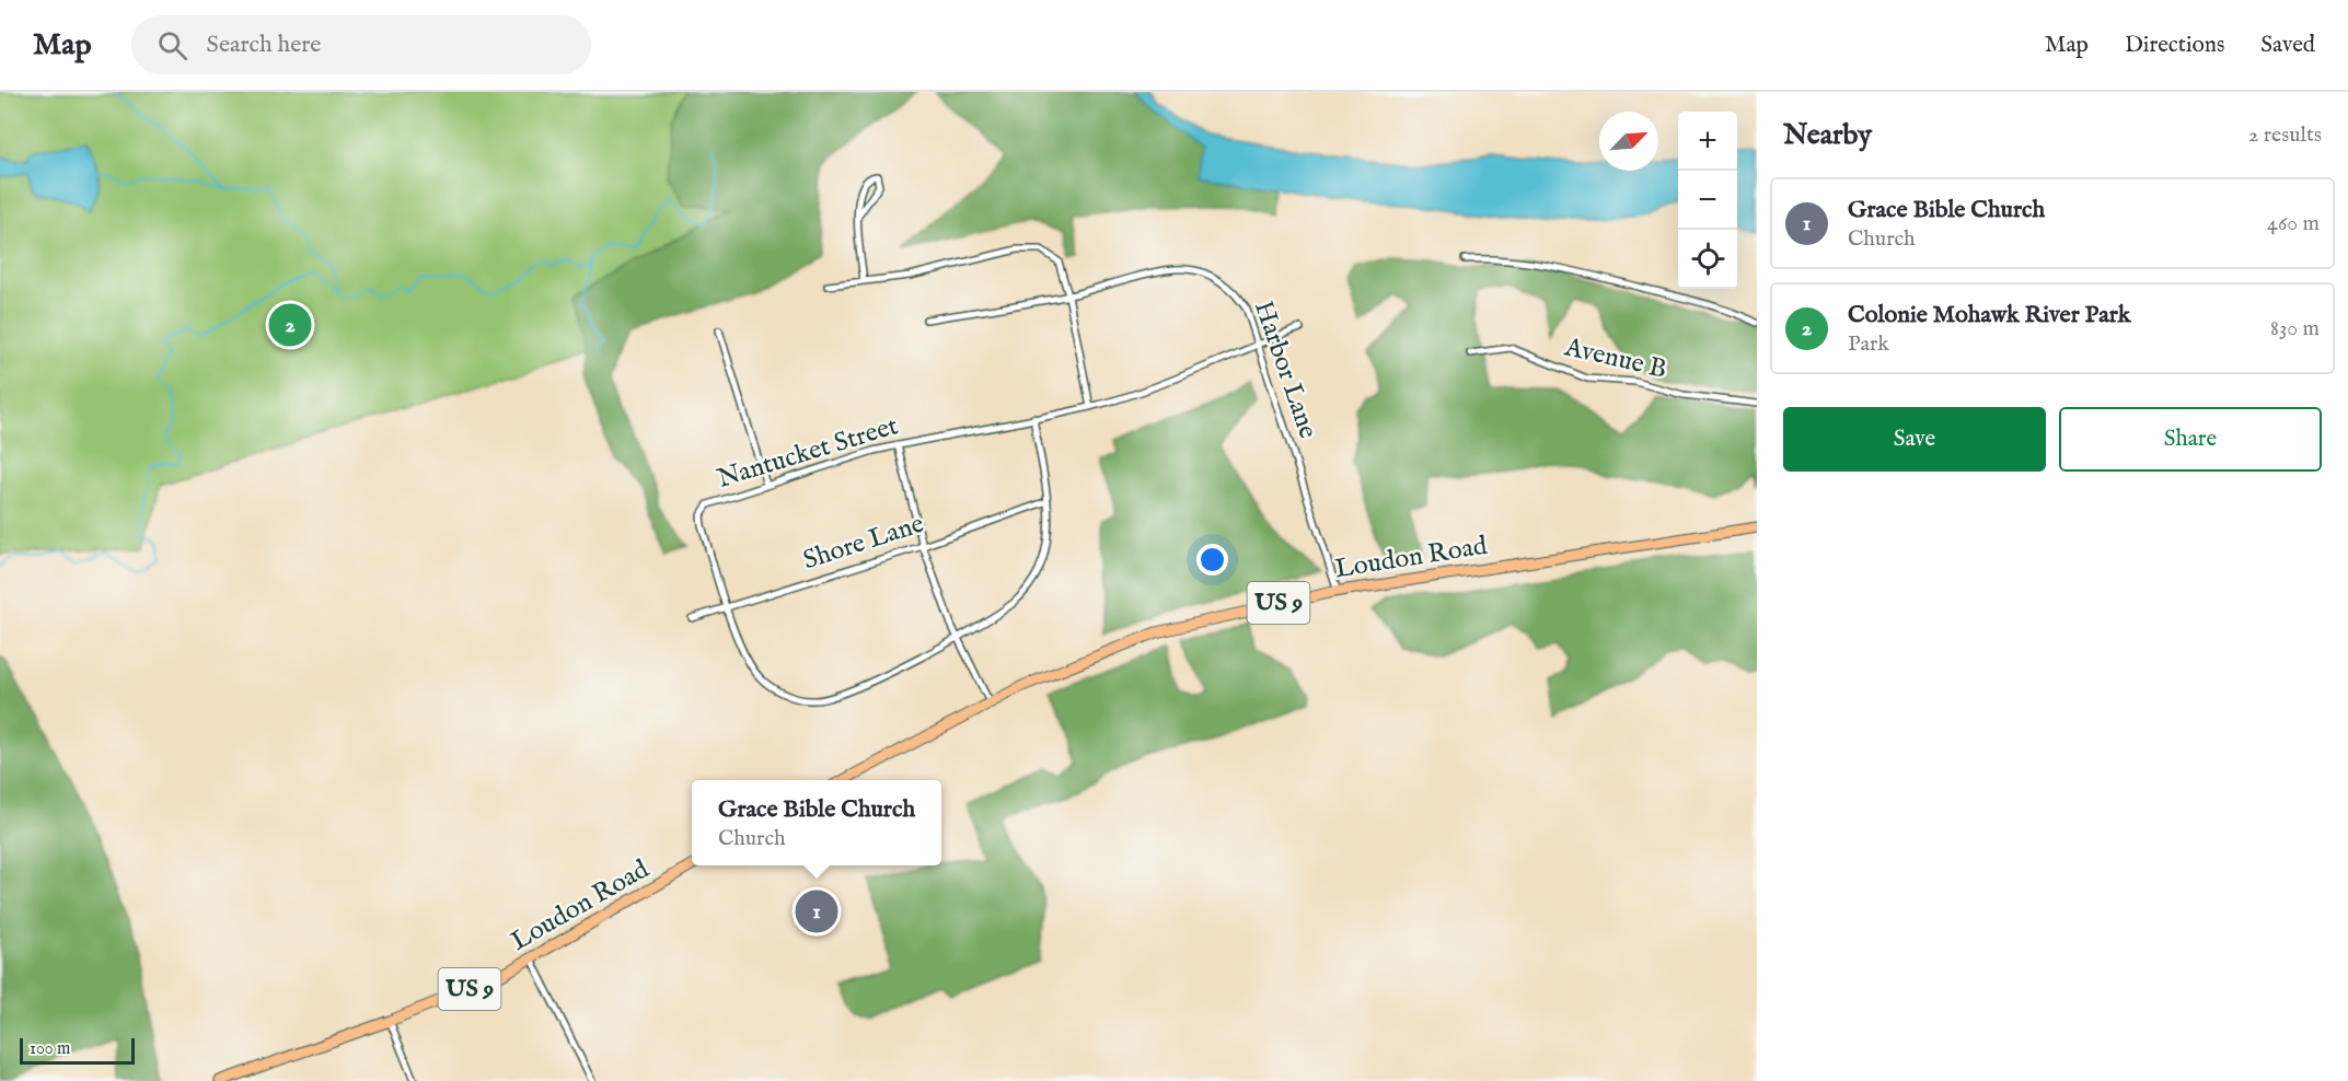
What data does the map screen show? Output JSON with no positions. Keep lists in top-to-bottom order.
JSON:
{
  "streets": {
    "main road": ["Loudon Road", "US 9"],
    "street": [
      "Avenue B",
      "Harbor Lane",
      "Nantucket Street",
      "Shore Lane"
    ]
  },
  "crossings": [
    ["Harbor Lane", "Nantucket Street"],
    ["Harbor Lane", "Loudon Road"],
    ["Nantucket Street", "Shore Lane"]
  ],
  "scale_bar": "100 m",
  "north": "top right",
  "page": {
    "header": "Map",
    "search": "Search here",
    "nav": ["Map", "Directions", "Saved"],
    "heading": ["Nearby", "2 results"],
    "map_buttons": ["+", "−"],
    "list": [
      {
        "mark": "1",
        "name": "Grace Bible Church",
        "note": "Church",
        "value": "460 m"
      },
      {
        "mark": "2",
        "name": "Colonie Mohawk River Park",
        "note": "Park",
        "value": "830 m"
      }
    ],
    "pins": ["2", "1"],
    "buttons": ["Save", "Share"],
    "popup": ["Grace Bible Church", "Church"],
    "scale": "100 m"
  }
}
